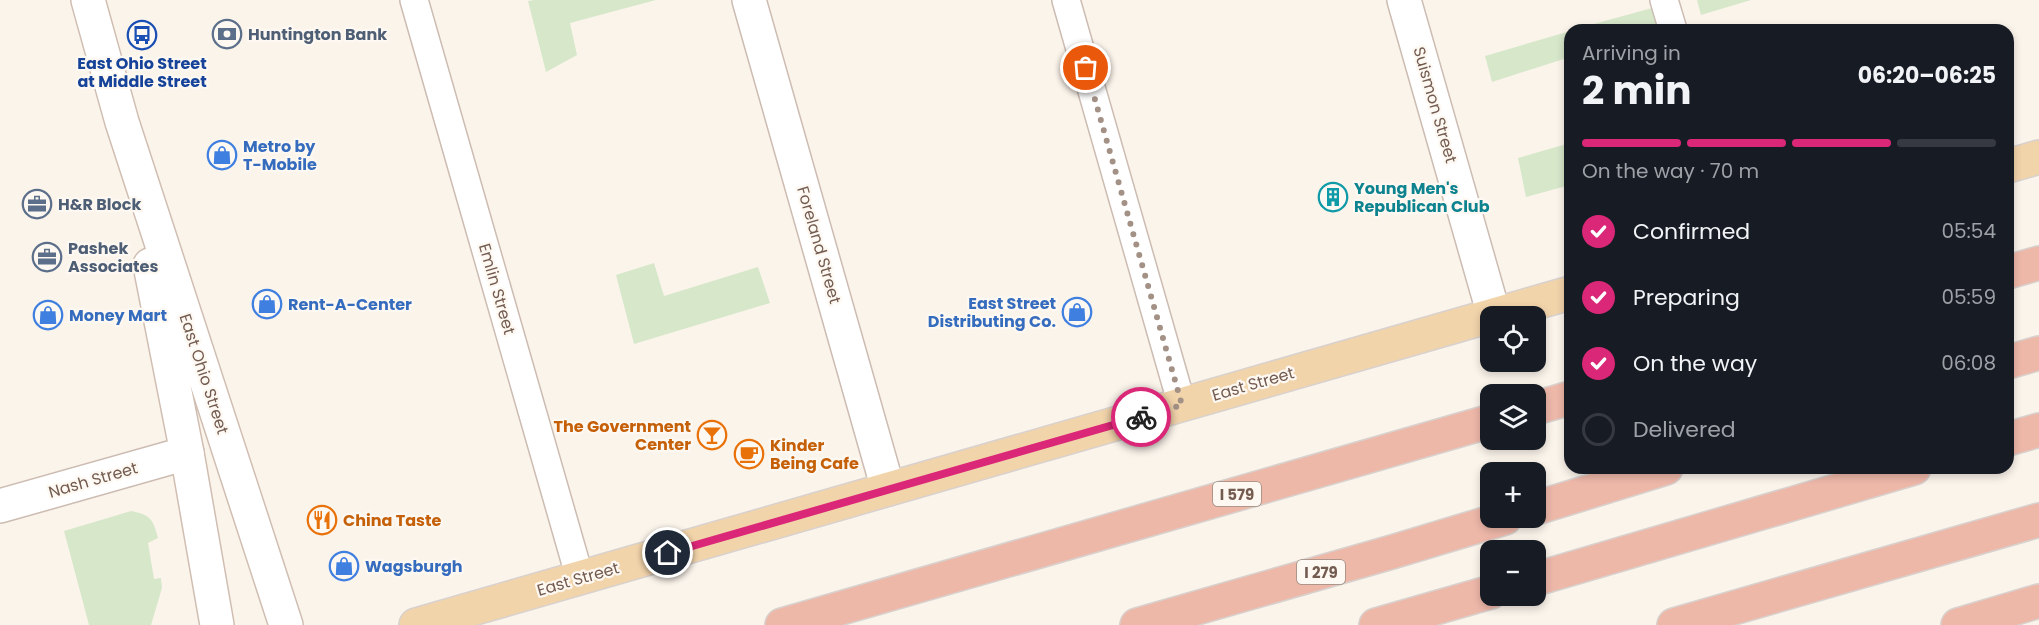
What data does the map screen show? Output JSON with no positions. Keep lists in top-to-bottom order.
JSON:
{
  "streets": {
    "highway": ["I 579", "I 279"],
    "main road": [
      "Suismon Street",
      "Foreland Street",
      "East Ohio Street",
      "East Street",
      "Nash Street"
    ],
    "lane": ["Emlin Street"]
  },
  "crossings": [
    ["Foreland Street", "East Street"],
    ["Emlin Street", "East Street"],
    ["East Ohio Street", "Nash Street"]
  ],
  "places": {
    "bank": ["Huntington Bank"],
    "bus stop": ["East Ohio Street at Middle Street"],
    "shop": [
      "Metro by T-Mobile",
      "Rent-A-Center",
      "East Street Distributing Co.",
      "Money Mart",
      "Wagsburgh"
    ],
    "building": ["Young Men's Republican Club"],
    "office": ["H&R Block", "Pashek Associates"],
    "bar": ["The Government Center"],
    "cafe": ["Kinder Being Cafe"],
    "restaurant": ["China Taste"]
  },
  "page": {
    "heading": ["2 min", "Arriving in", "06:20–06:25"],
    "bar": "On the way · 70 m",
    "list": [
      ["Confirmed", "05:54"],
      ["Preparing", "05:59"],
      ["On the way", "06:08"],
      "Delivered"
    ],
    "map_buttons": ["+", "−"]
  }
}
